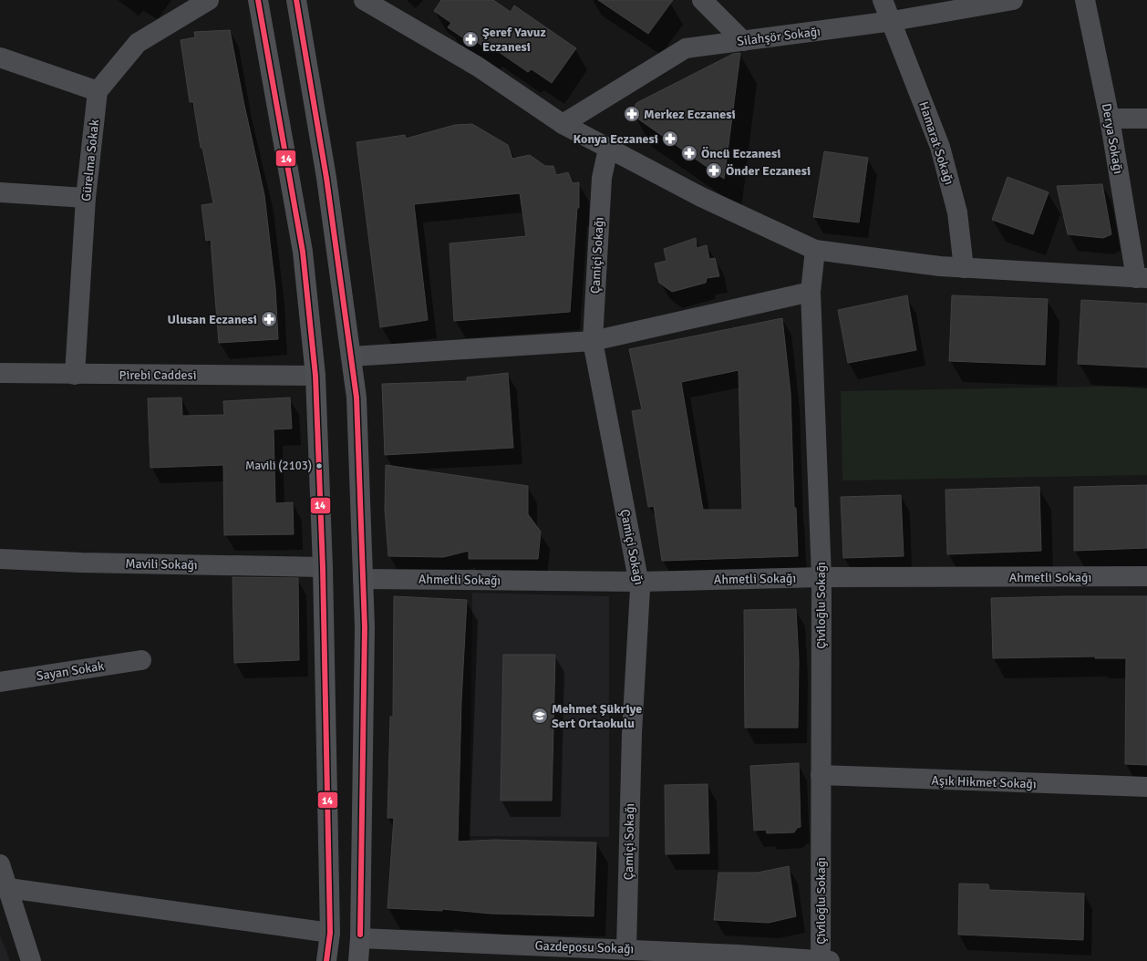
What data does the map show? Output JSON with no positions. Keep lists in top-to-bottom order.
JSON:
{
  "streets": {
    "street": [
      "Silahşör Sokağı",
      "Derya Sokağı",
      "Hamarat Sokağı",
      "Gürelma Sokak",
      "Çamiçi Sokağı",
      "Pirebi Caddesi",
      "Mavili Sokağı",
      "Ahmetli Sokağı",
      "Çiviloğlu Sokağı",
      "Sayan Sokak",
      "Aşık Hikmet Sokağı",
      "Gazdeposu Sokağı"
    ]
  },
  "crossings": [
    ["Silahşör Sokağı", "Hamarat Sokağı"],
    ["Gürelma Sokak", "Pirebi Caddesi"],
    ["Çamiçi Sokağı", "Ahmetli Sokağı"],
    ["Çamiçi Sokağı", "Gazdeposu Sokağı"],
    ["Ahmetli Sokağı", "Çiviloğlu Sokağı"],
    ["Çiviloğlu Sokağı", "Aşık Hikmet Sokağı"],
    ["Çiviloğlu Sokağı", "Gazdeposu Sokağı"]
  ],
  "places": {
    "pharmacy": [
      "Şeref Yavuz Eczanesi",
      "Merkez Eczanesi",
      "Konya Eczanesi",
      "Öncü Eczanesi",
      "Önder Eczanesi",
      "Ulusan Eczanesi"
    ],
    "other": ["Mavili (2103)"],
    "school or university": ["Mehmet Şükriye Sert Ortaokulu"]
  },
  "lines": ["transit line 14"]
}
